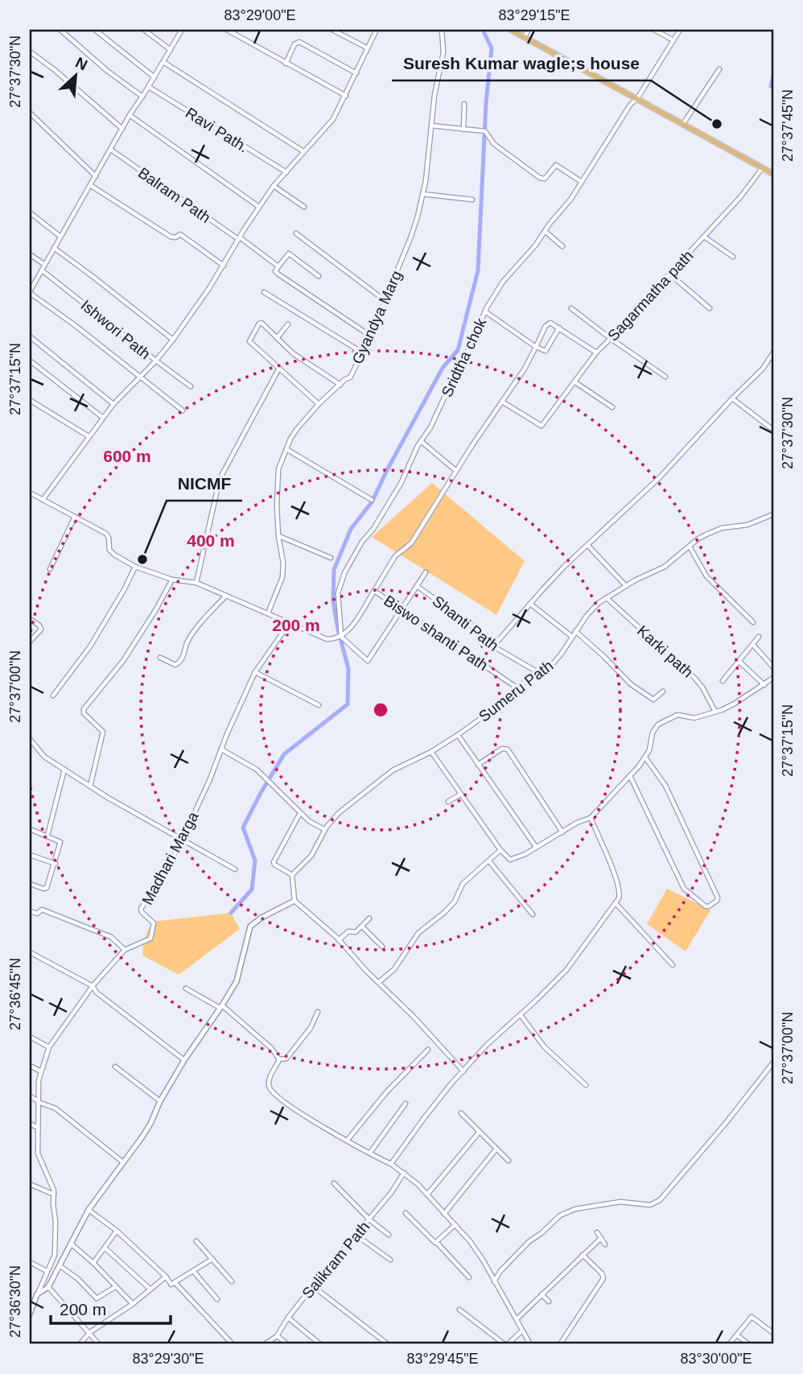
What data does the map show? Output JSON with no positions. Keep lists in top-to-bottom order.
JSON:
{
  "streets": {
    "street": [
      "Ravi Path.",
      "Balram Path",
      "Sagarmatha path",
      "Gyandya Marg",
      "Ishwori Path",
      "Sridtha chok",
      "Shanti Path",
      "Biswo shanti Path",
      "Karki path",
      "Sumeru Path",
      "Madhari Marga",
      "Salikram Path"
    ]
  },
  "crossings": [
    ["Balram Path", "Gyandya Marg"],
    ["Sridtha chok", "Shanti Path"],
    ["Sridtha chok", "Biswo shanti Path"],
    ["Shanti Path", "Biswo shanti Path"],
    ["Shanti Path", "Sumeru Path"],
    ["Biswo shanti Path", "Sumeru Path"],
    ["Karki path", "Sumeru Path"]
  ],
  "places": ["Suresh Kumar wagle;s house", "NICMF"],
  "scale_bar": "200 m",
  "north": "top right",
  "coordinates": [
    "83°29'00\"E",
    "83°29'15\"E",
    "27°37'30\"N",
    "27°37'45\"N",
    "27°37'15\"N",
    "27°37'00\"N",
    "27°36'45\"N",
    "27°36'30\"N",
    "83°29'30\"E",
    "83°29'45\"E",
    "83°30'00\"E"
  ],
  "rings": ["600 m", "400 m", "200 m"]
}
